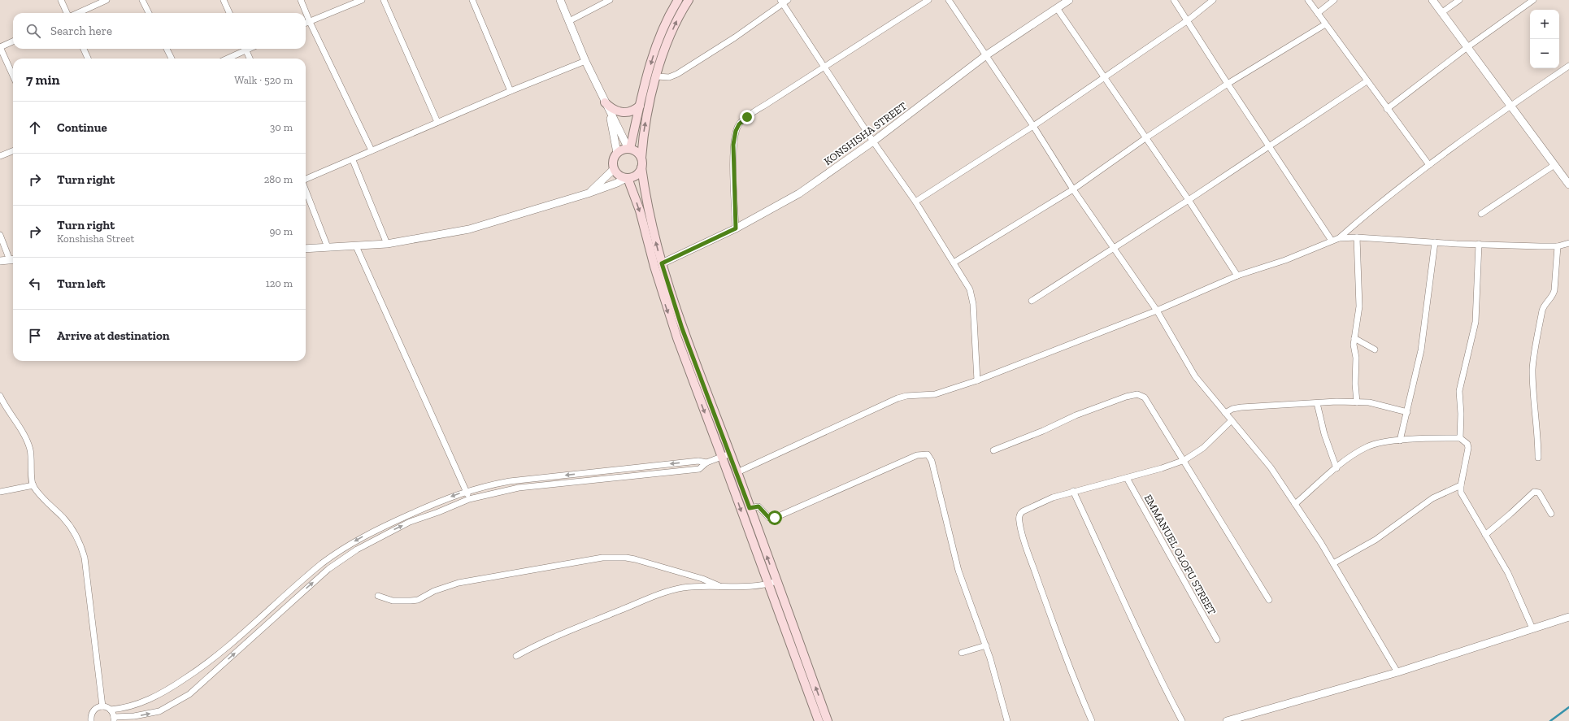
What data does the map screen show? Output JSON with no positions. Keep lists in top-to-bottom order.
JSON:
{
  "streets": {
    "street": ["KONSHISHA STREET", "EMMANUEL OLOFU STREET"]
  },
  "page": {
    "map_buttons": ["+", "−"],
    "search": "Search here",
    "heading": ["7 min", "Walk · 520 m"],
    "list": [
      ["Continue", "30 m"],
      ["Turn right", "280 m"],
      ["Turn right", "Konshisha Street", "90 m"],
      ["Turn left", "120 m"],
      "Arrive at destination"
    ]
  }
}
